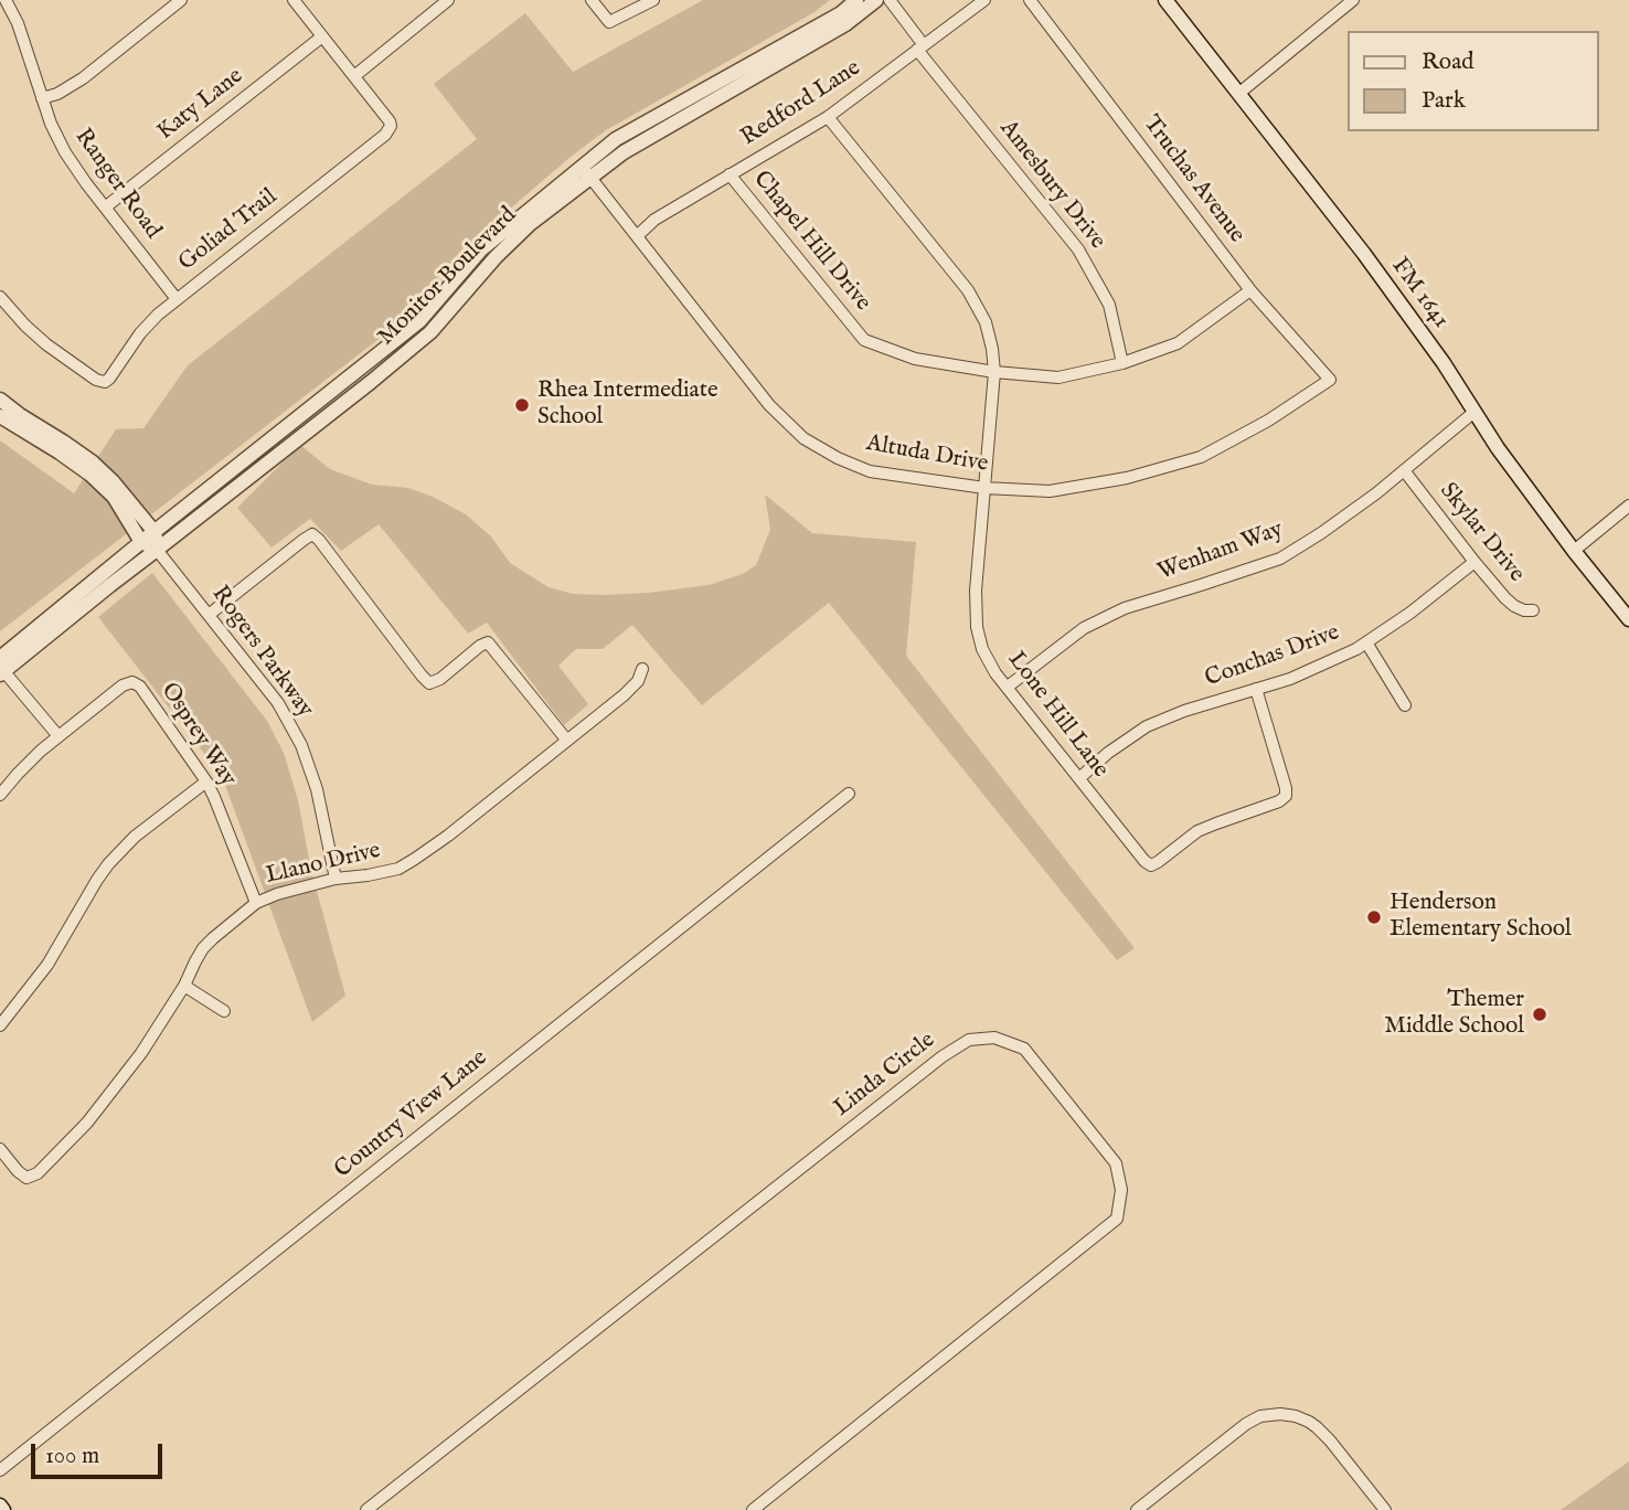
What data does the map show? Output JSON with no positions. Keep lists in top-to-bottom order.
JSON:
{
  "streets": {
    "street": [
      "Redford Lane",
      "Katy Lane",
      "Truchas Avenue",
      "Ranger Road",
      "Amesbury Drive",
      "Goliad Trail",
      "Chapel Hill Drive",
      "Monitor Boulevard",
      "FM 1641",
      "Altuda Drive",
      "Skylar Drive",
      "Wenham Way",
      "Rogers Parkway",
      "Conchas Drive",
      "Lone Hill Lane",
      "Osprey Way",
      "Llano Drive",
      "Linda Circle",
      "Country View Lane"
    ]
  },
  "crossings": [
    ["Redford Lane", "Amesbury Drive"],
    ["Redford Lane", "Chapel Hill Drive"],
    ["Redford Lane", "Altuda Drive"],
    ["Redford Lane", "Lone Hill Lane"],
    ["Katy Lane", "Ranger Road"],
    ["Truchas Avenue", "Chapel Hill Drive"],
    ["Truchas Avenue", "Altuda Drive"],
    ["Ranger Road", "Goliad Trail"],
    ["Amesbury Drive", "Chapel Hill Drive"],
    ["Chapel Hill Drive", "Lone Hill Lane"],
    ["Monitor Boulevard", "Altuda Drive"],
    ["Monitor Boulevard", "Rogers Parkway"],
    ["FM 1641", "Wenham Way"],
    ["Altuda Drive", "Lone Hill Lane"],
    ["Skylar Drive", "Wenham Way"],
    ["Skylar Drive", "Conchas Drive"],
    ["Wenham Way", "Lone Hill Lane"],
    ["Rogers Parkway", "Llano Drive"],
    ["Conchas Drive", "Lone Hill Lane"],
    ["Osprey Way", "Llano Drive"]
  ],
  "places": ["Rhea Intermediate School", "Henderson Elementary School", "Themer Middle School"],
  "legend": ["Road", "Park"],
  "scale_bar": "100 m"
}
